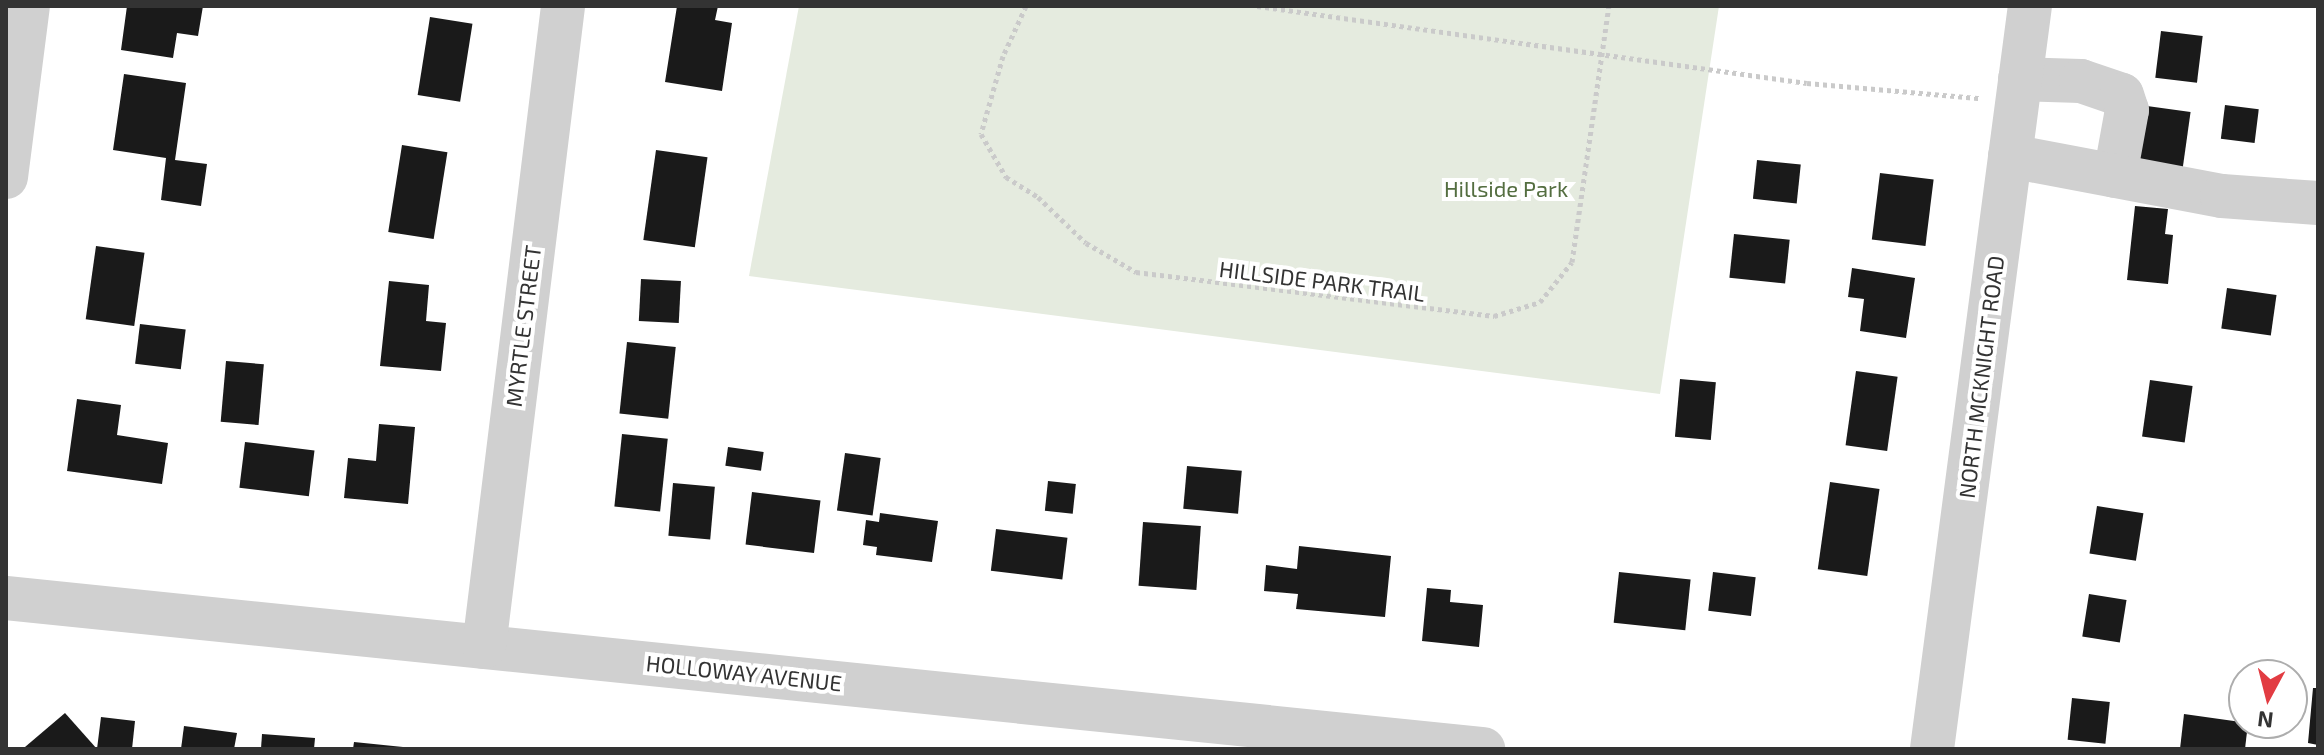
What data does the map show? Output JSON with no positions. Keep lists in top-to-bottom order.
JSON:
{
  "streets": {
    "street": ["MYRTLE STREET", "NORTH MCKNIGHT ROAD", "HOLLOWAY AVENUE"],
    "path": ["HILLSIDE PARK TRAIL"]
  },
  "crossings": [
    ["MYRTLE STREET", "HOLLOWAY AVENUE"]
  ],
  "parks": ["Hillside Park"],
  "north": "bottom"
}
